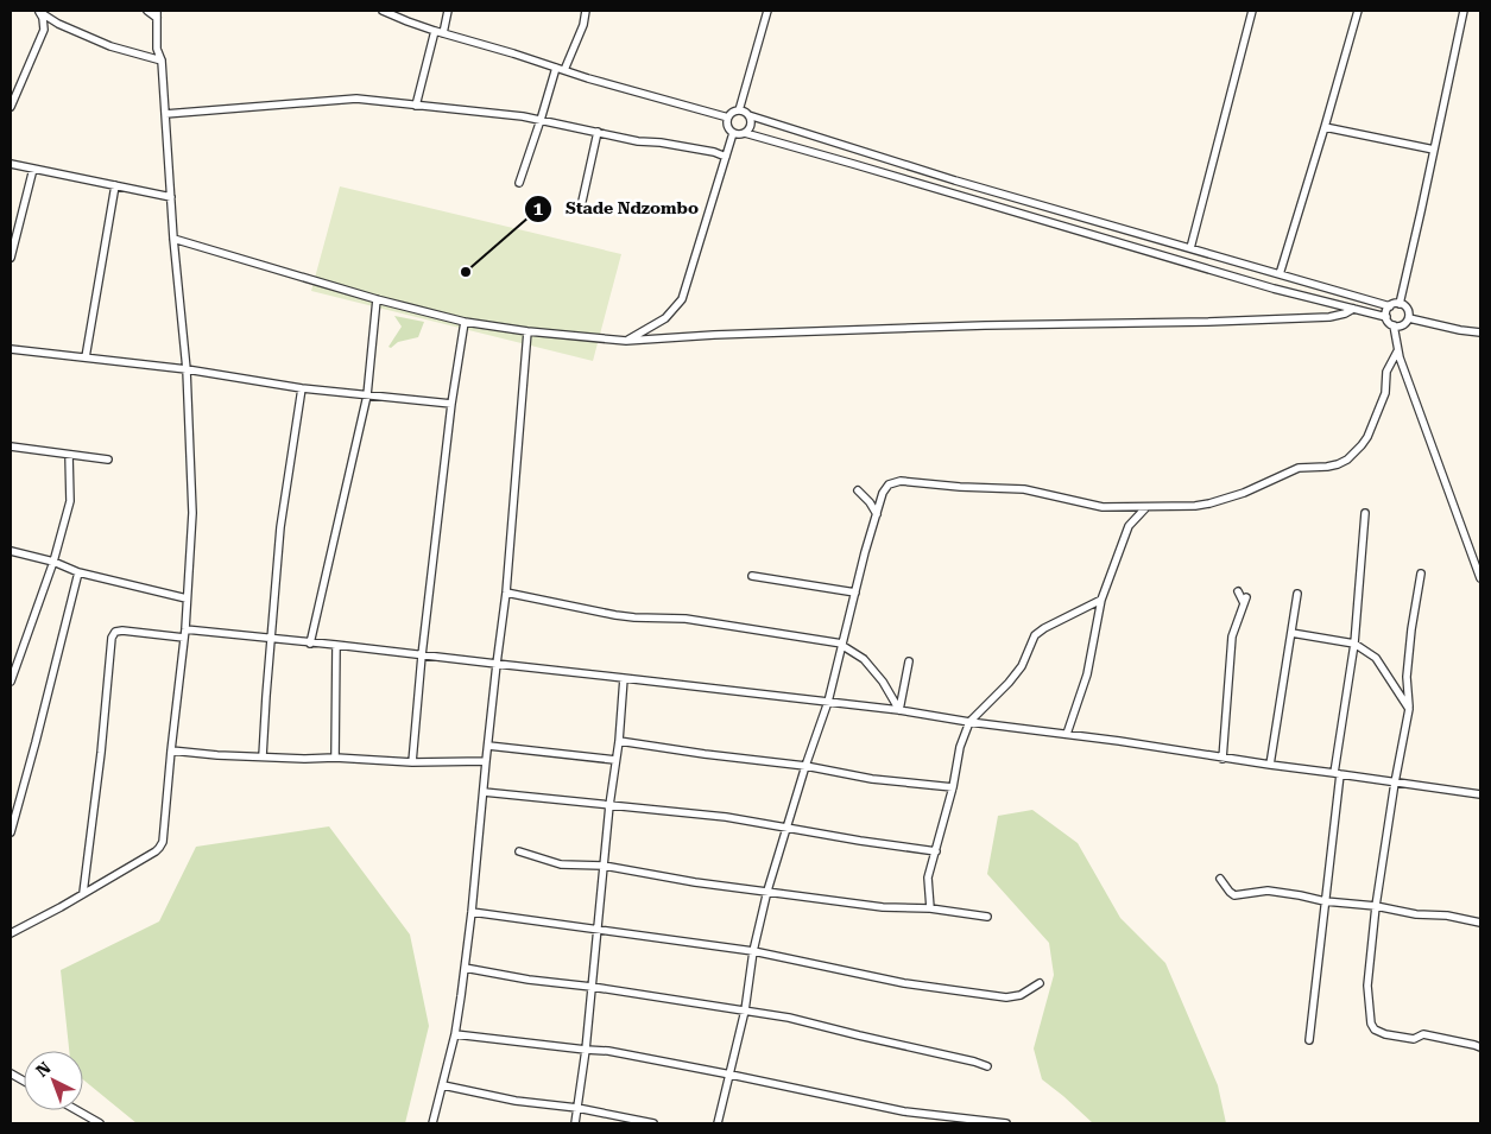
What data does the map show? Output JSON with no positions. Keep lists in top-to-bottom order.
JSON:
{
  "places": ["Stade Ndzombo"],
  "north": "top left"
}
